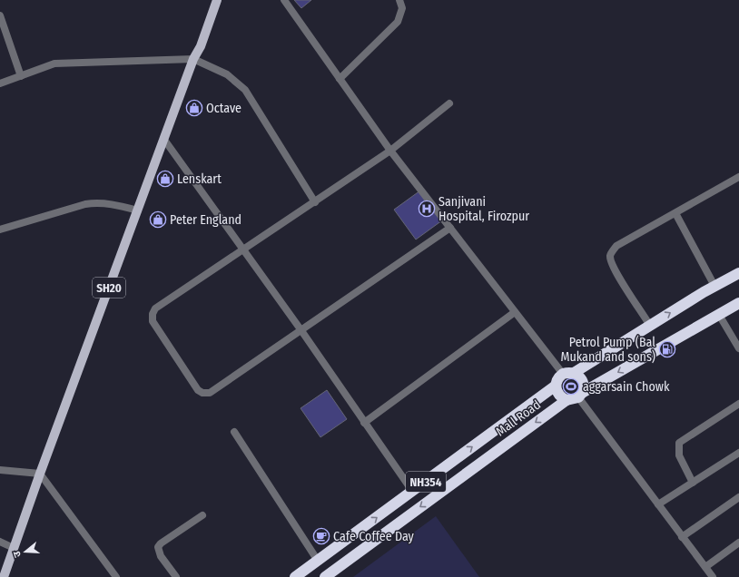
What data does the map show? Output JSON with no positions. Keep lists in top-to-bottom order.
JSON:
{
  "streets": {
    "highway": ["Mall Road", "NH354"],
    "main road": ["SH20"]
  },
  "crossings": [
    ["Mall Road", "NH354"]
  ],
  "places": {
    "shop": ["Octave", "Lenskart", "Peter England"],
    "hospital": ["Sanjivani Hospital, Firozpur"],
    "fuel station": ["Petrol Pump (Bal Mukand and sons)"],
    "sports": ["aggarsain Chowk"],
    "cafe": ["Cafe Coffee Day"]
  },
  "north": "left"
}
